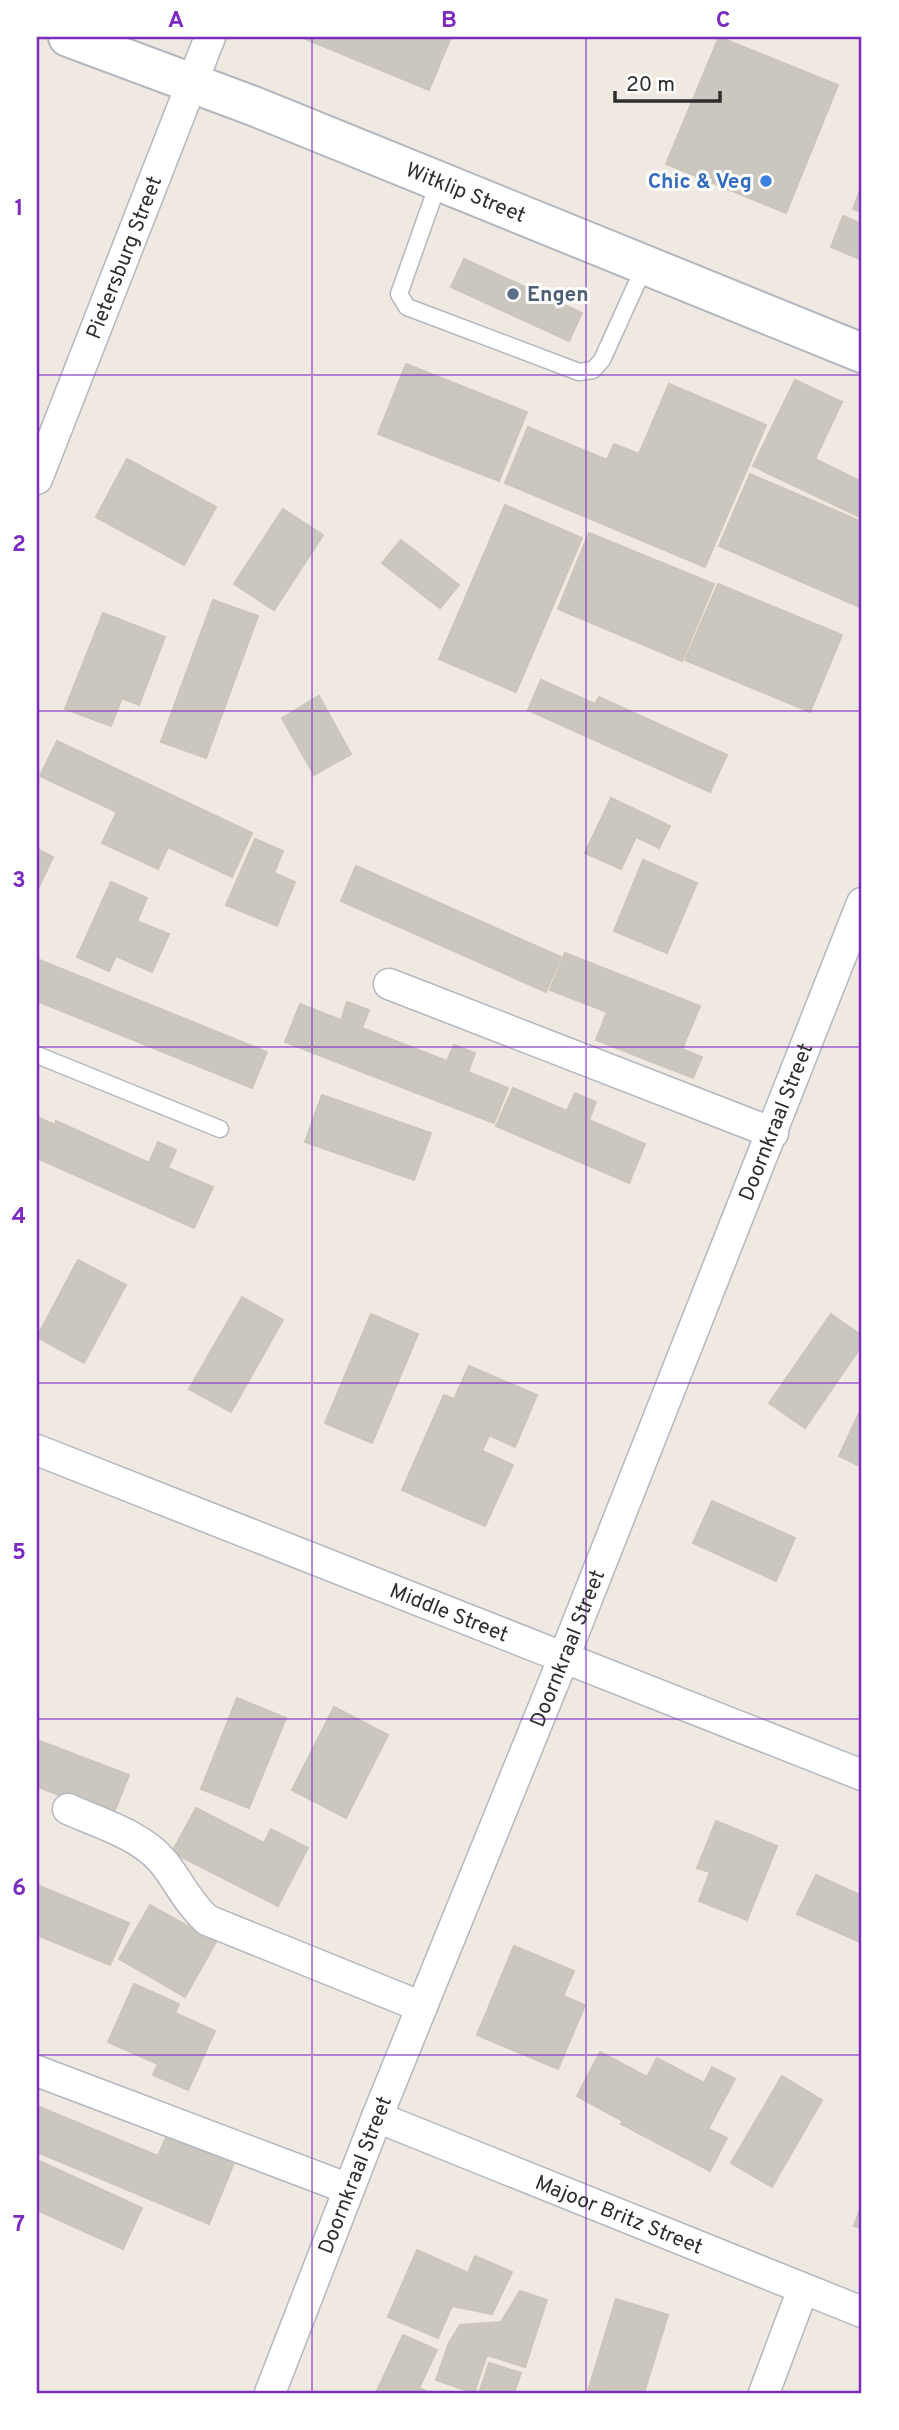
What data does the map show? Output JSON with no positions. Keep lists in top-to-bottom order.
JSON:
{
  "streets": {
    "main road": ["Witklip Street"],
    "street": [
      "Pietersburg Street",
      "Doornkraal Street",
      "Middle Street",
      "Majoor Britz Street"
    ]
  },
  "crossings": [
    ["Witklip Street", "Pietersburg Street"],
    ["Doornkraal Street", "Middle Street"],
    ["Doornkraal Street", "Majoor Britz Street"]
  ],
  "places": ["Chic & Veg", "Engen"],
  "scale_bar": "20 m",
  "grid": {
    "columns": ["A", "B", "C"],
    "rows": [
      "1",
      "2",
      "3",
      "4",
      "5",
      "6",
      "7"
    ]
  }
}
